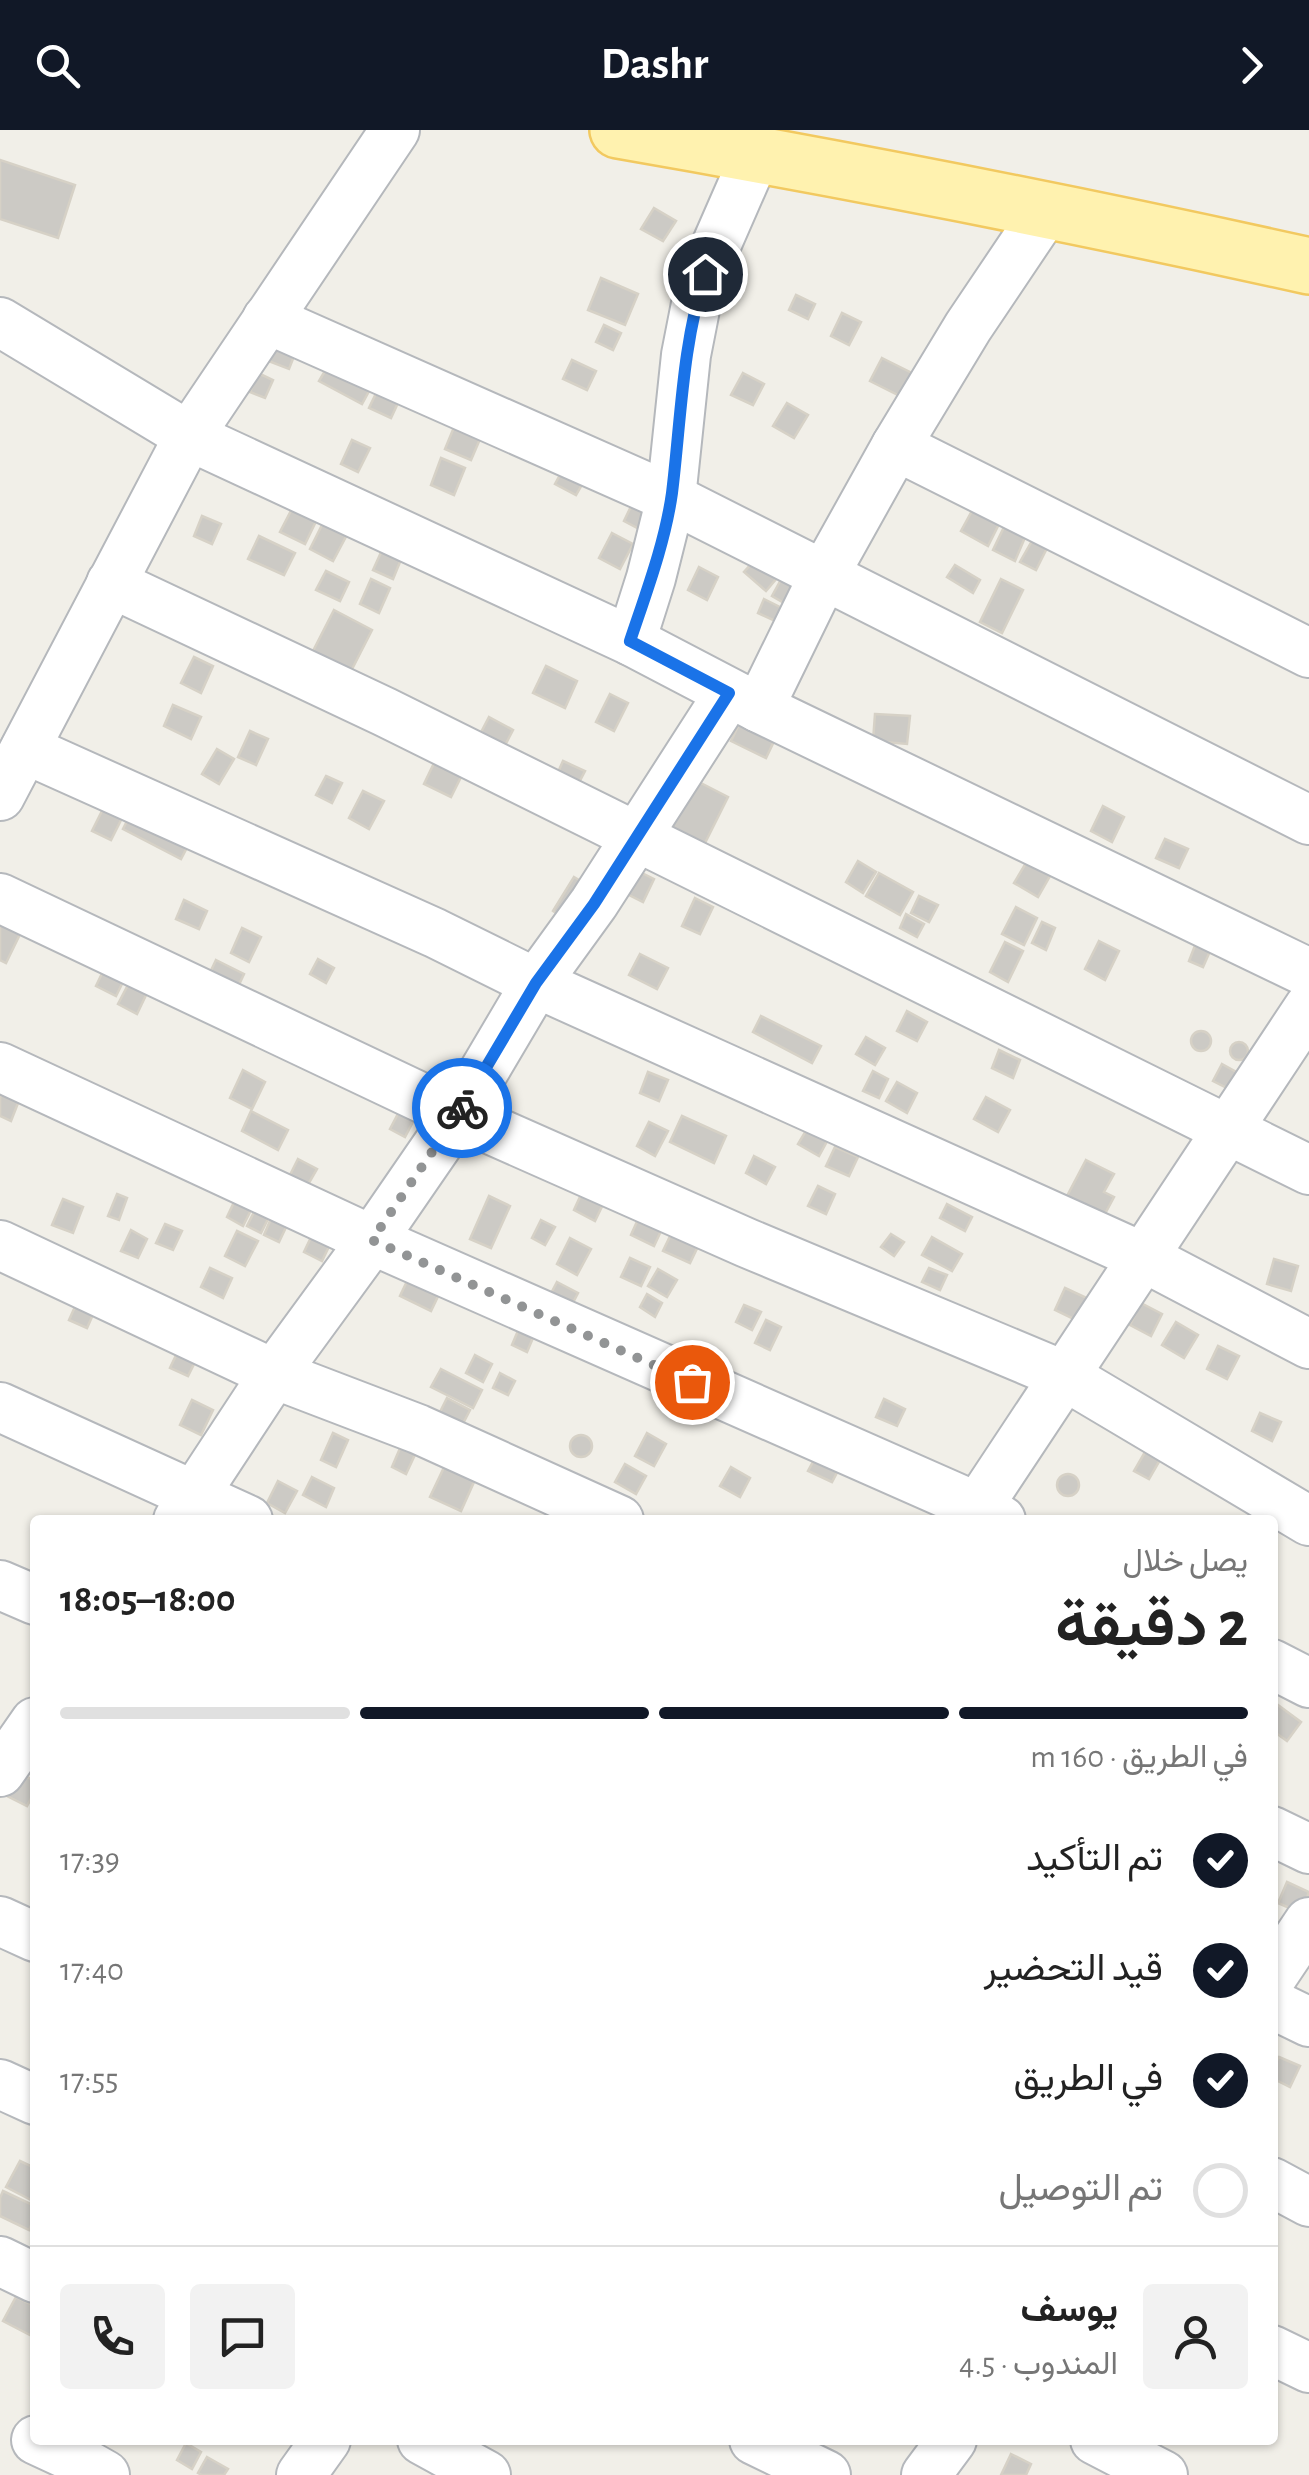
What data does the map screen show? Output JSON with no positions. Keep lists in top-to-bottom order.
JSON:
{
  "page": {
    "header": "Dashr",
    "heading": ["2 دقيقة", "يصل خلال", "18:00–18:05"],
    "panel": ["يوسف", "المندوب · 4.5"],
    "bar": "في الطريق · 160 m",
    "list": [
      ["تم التأكيد", "17:39"],
      ["قيد التحضير", "17:40"],
      ["في الطريق", "17:55"],
      "تم التوصيل"
    ]
  }
}
